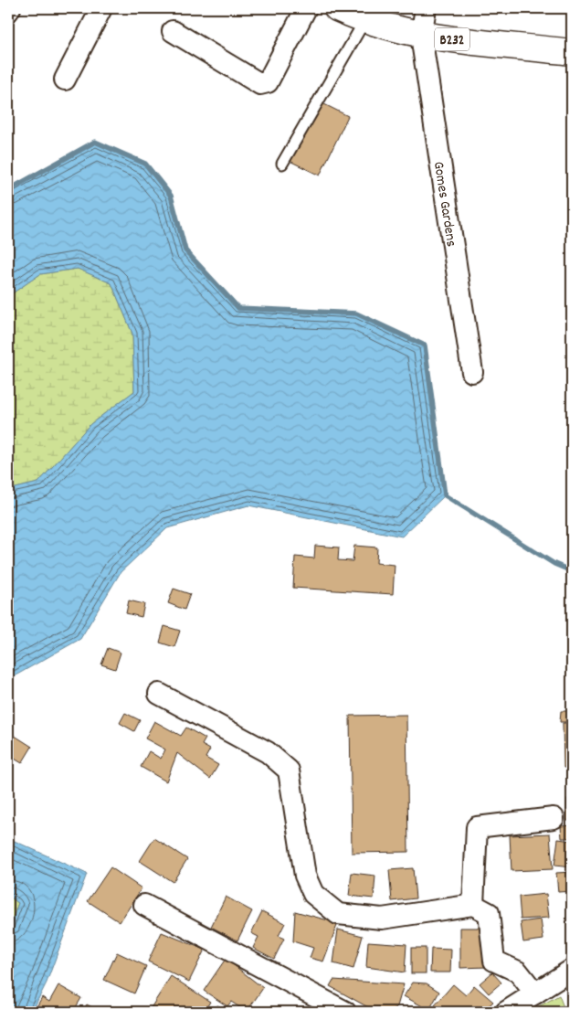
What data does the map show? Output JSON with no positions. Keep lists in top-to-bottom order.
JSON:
{
  "streets": {
    "main road": ["B232"],
    "street": ["Gomes Gardens"]
  },
  "crossings": [
    ["B232", "Gomes Gardens"]
  ]
}
